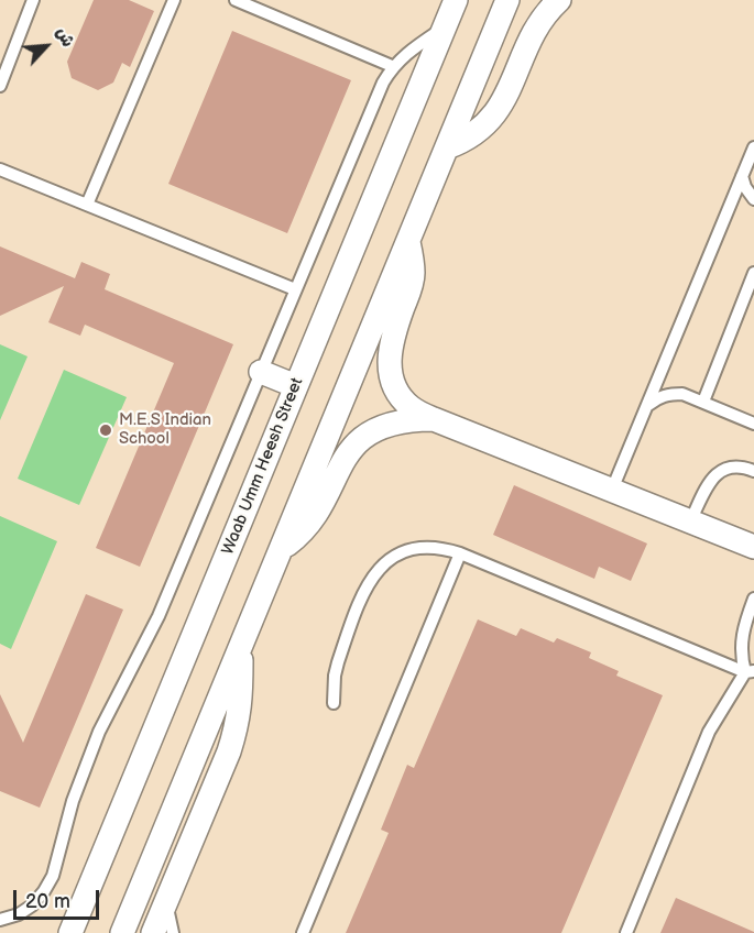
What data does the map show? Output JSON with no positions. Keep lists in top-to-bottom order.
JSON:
{
  "streets": {
    "street": ["Waab Umm Heesh Street"]
  },
  "places": ["M.E.S Indian School"],
  "scale_bar": "20 m",
  "north": "top right"
}
